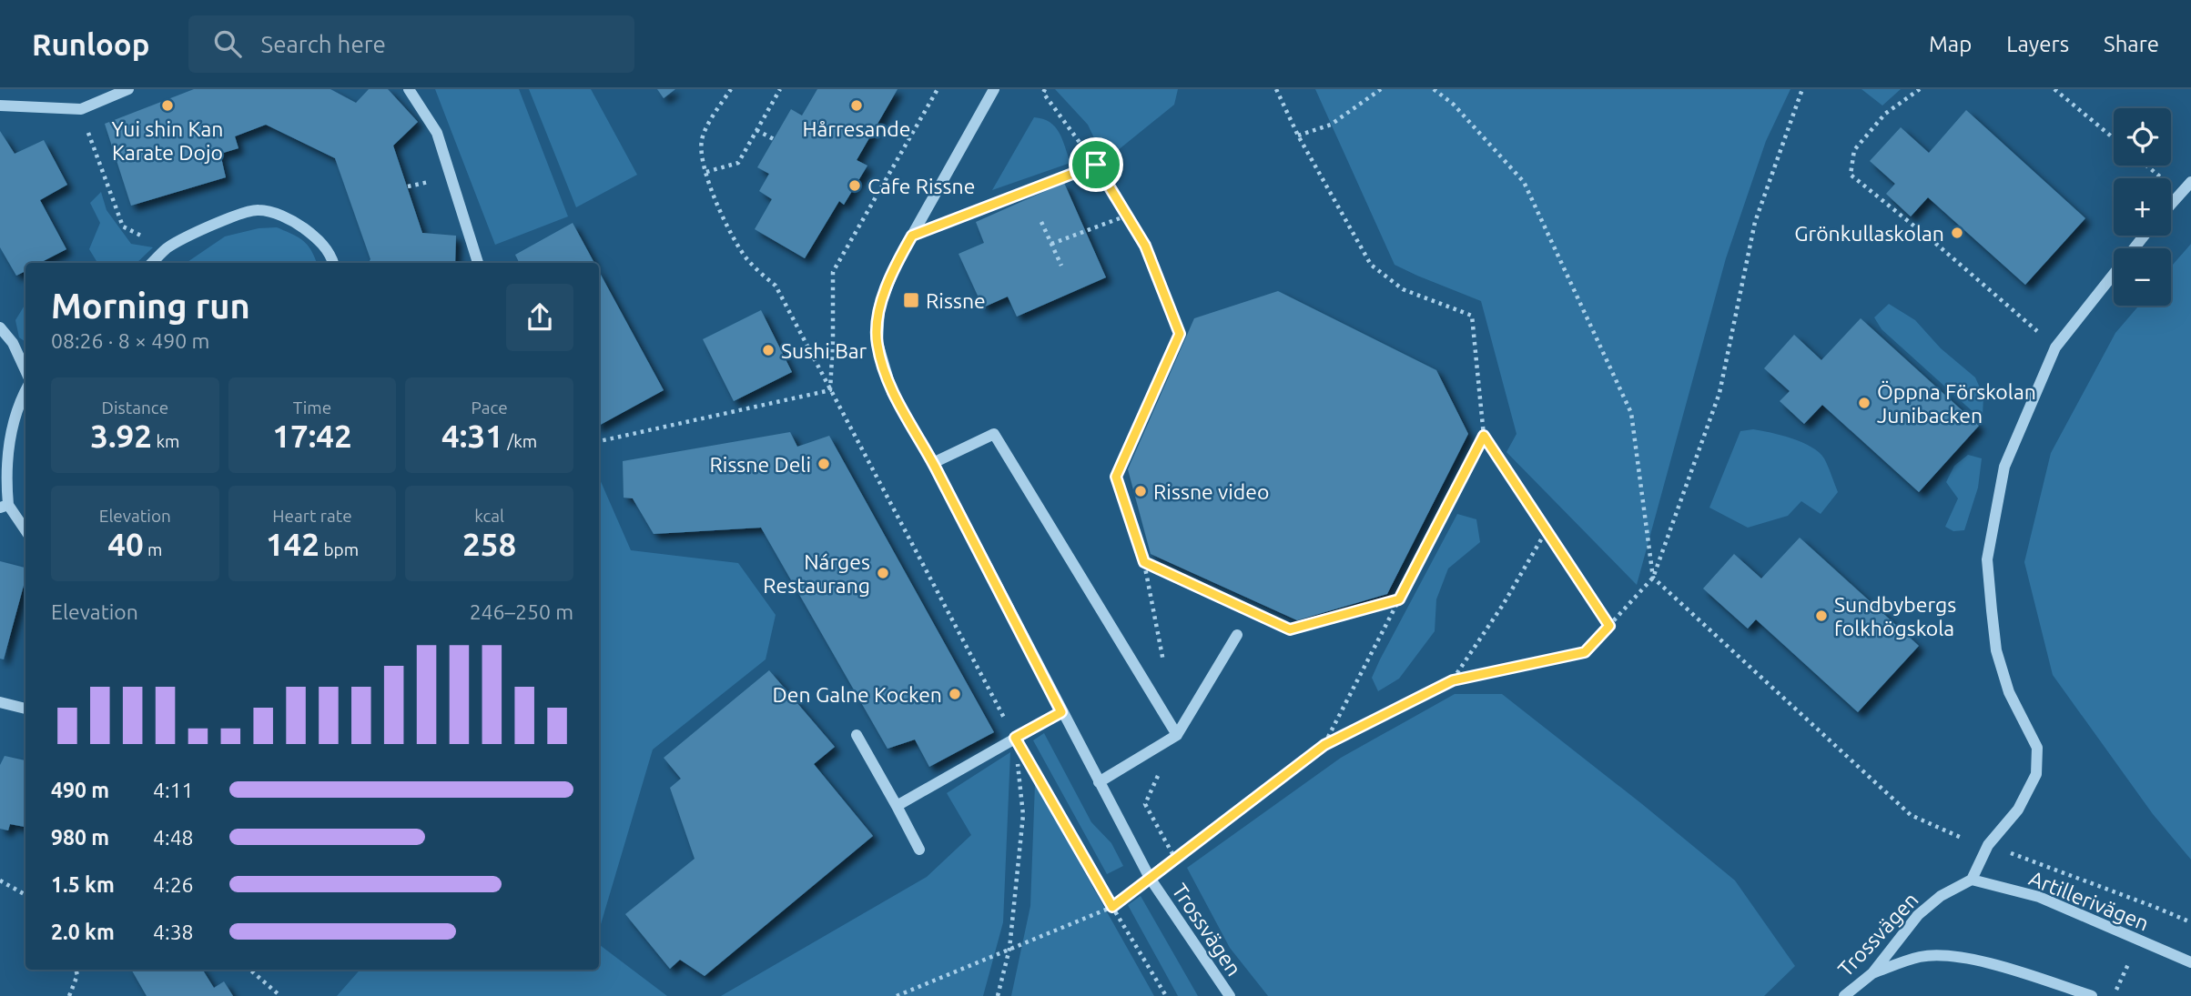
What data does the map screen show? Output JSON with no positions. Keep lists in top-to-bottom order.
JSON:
{
  "streets": {
    "street": ["Artillerivägen", "Trossvägen"]
  },
  "crossings": [
    ["Artillerivägen", "Trossvägen"]
  ],
  "places": {
    "other": [
      "Yui shin Kan Karate Dojo",
      "Hårresande",
      "Cafe Rissne",
      "Grönkullaskolan",
      "Sushi Bar",
      "Öppna Förskolan Junibacken",
      "Rissne Deli",
      "Rissne video",
      "Nárges Restaurang",
      "Sundbybergs folkhögskola",
      "Den Galne Kocken"
    ],
    "transit": ["Rissne"]
  },
  "page": {
    "header": "Runloop",
    "search": "Search here",
    "nav": ["Map", "Layers", "Share"],
    "map_buttons": ["+", "−"],
    "heading": ["Morning run", "08:26 · 8 × 490 m"],
    "stats": [
      ["Distance", "3.92 km"],
      ["Time", "17:42"],
      ["Pace", "4:31 /km"],
      ["Elevation", "40 m"],
      ["Heart rate", "142 bpm"],
      ["kcal", "258"]
    ],
    "chart": ["Elevation", "246–250 m"],
    "list": [
      {
        "name": "490 m",
        "note": "4:11"
      },
      {
        "name": "980 m",
        "note": "4:48"
      },
      {
        "name": "1.5 km",
        "note": "4:26"
      },
      {
        "name": "2.0 km",
        "note": "4:38"
      }
    ]
  }
}
